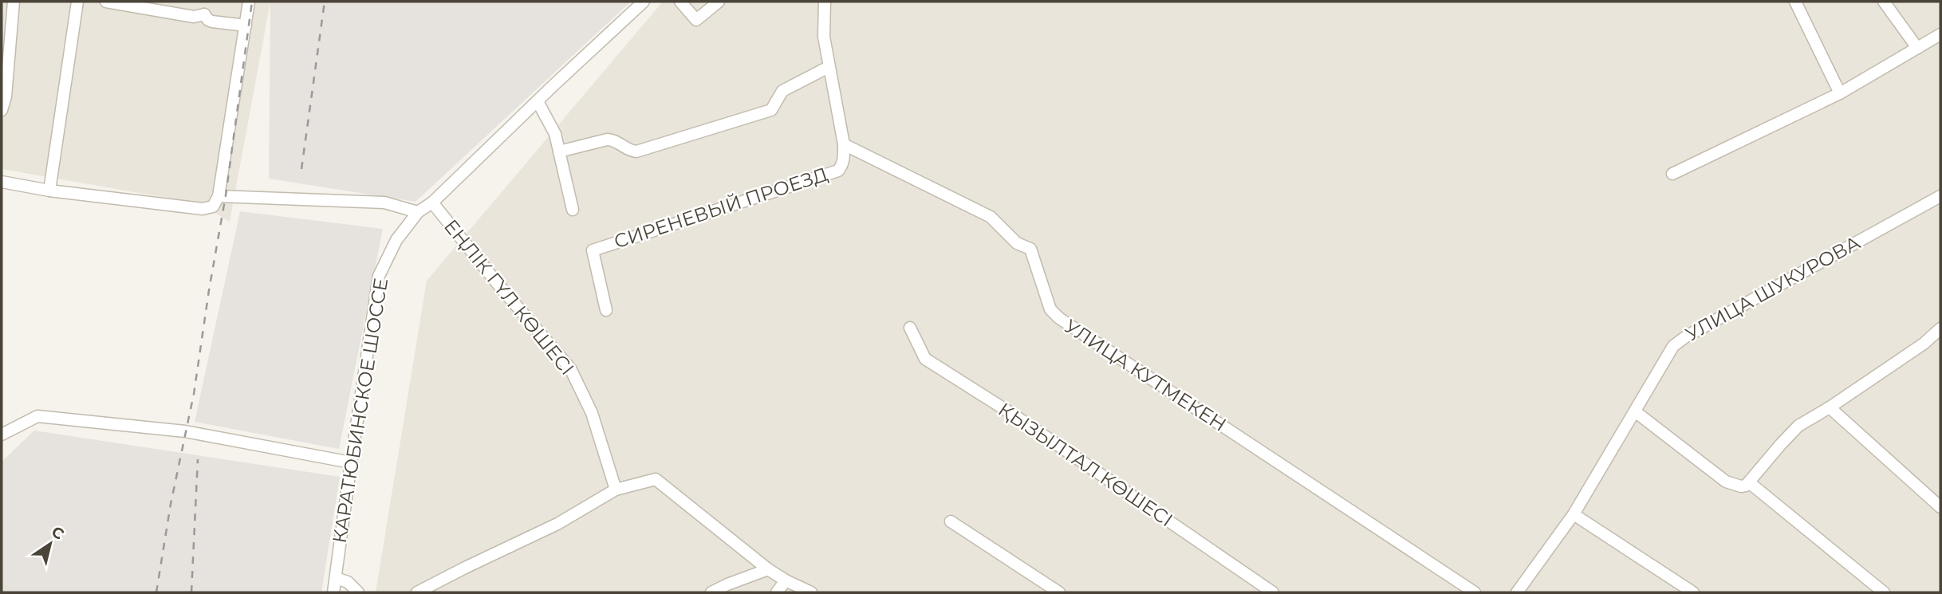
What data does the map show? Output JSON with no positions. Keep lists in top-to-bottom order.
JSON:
{
  "streets": {
    "street": [
      "СИРЕНЕВЫЙ ПРОЕЗД",
      "УЛИЦА ШУКУРОВА",
      "ЕҢЛІК ГҮЛ КӨШЕСІ",
      "УЛИЦА КУТМЕКЕН",
      "КАРАТЮБИНСКОЕ ШОССЕ",
      "ҚЫЗЫЛТАЛ КӨШЕСІ"
    ]
  },
  "crossings": [
    ["СИРЕНЕВЫЙ ПРОЕЗД", "УЛИЦА КУТМЕКЕН"],
    ["ЕҢЛІК ГҮЛ КӨШЕСІ", "КАРАТЮБИНСКОЕ ШОССЕ"]
  ],
  "north": "top right"
}
